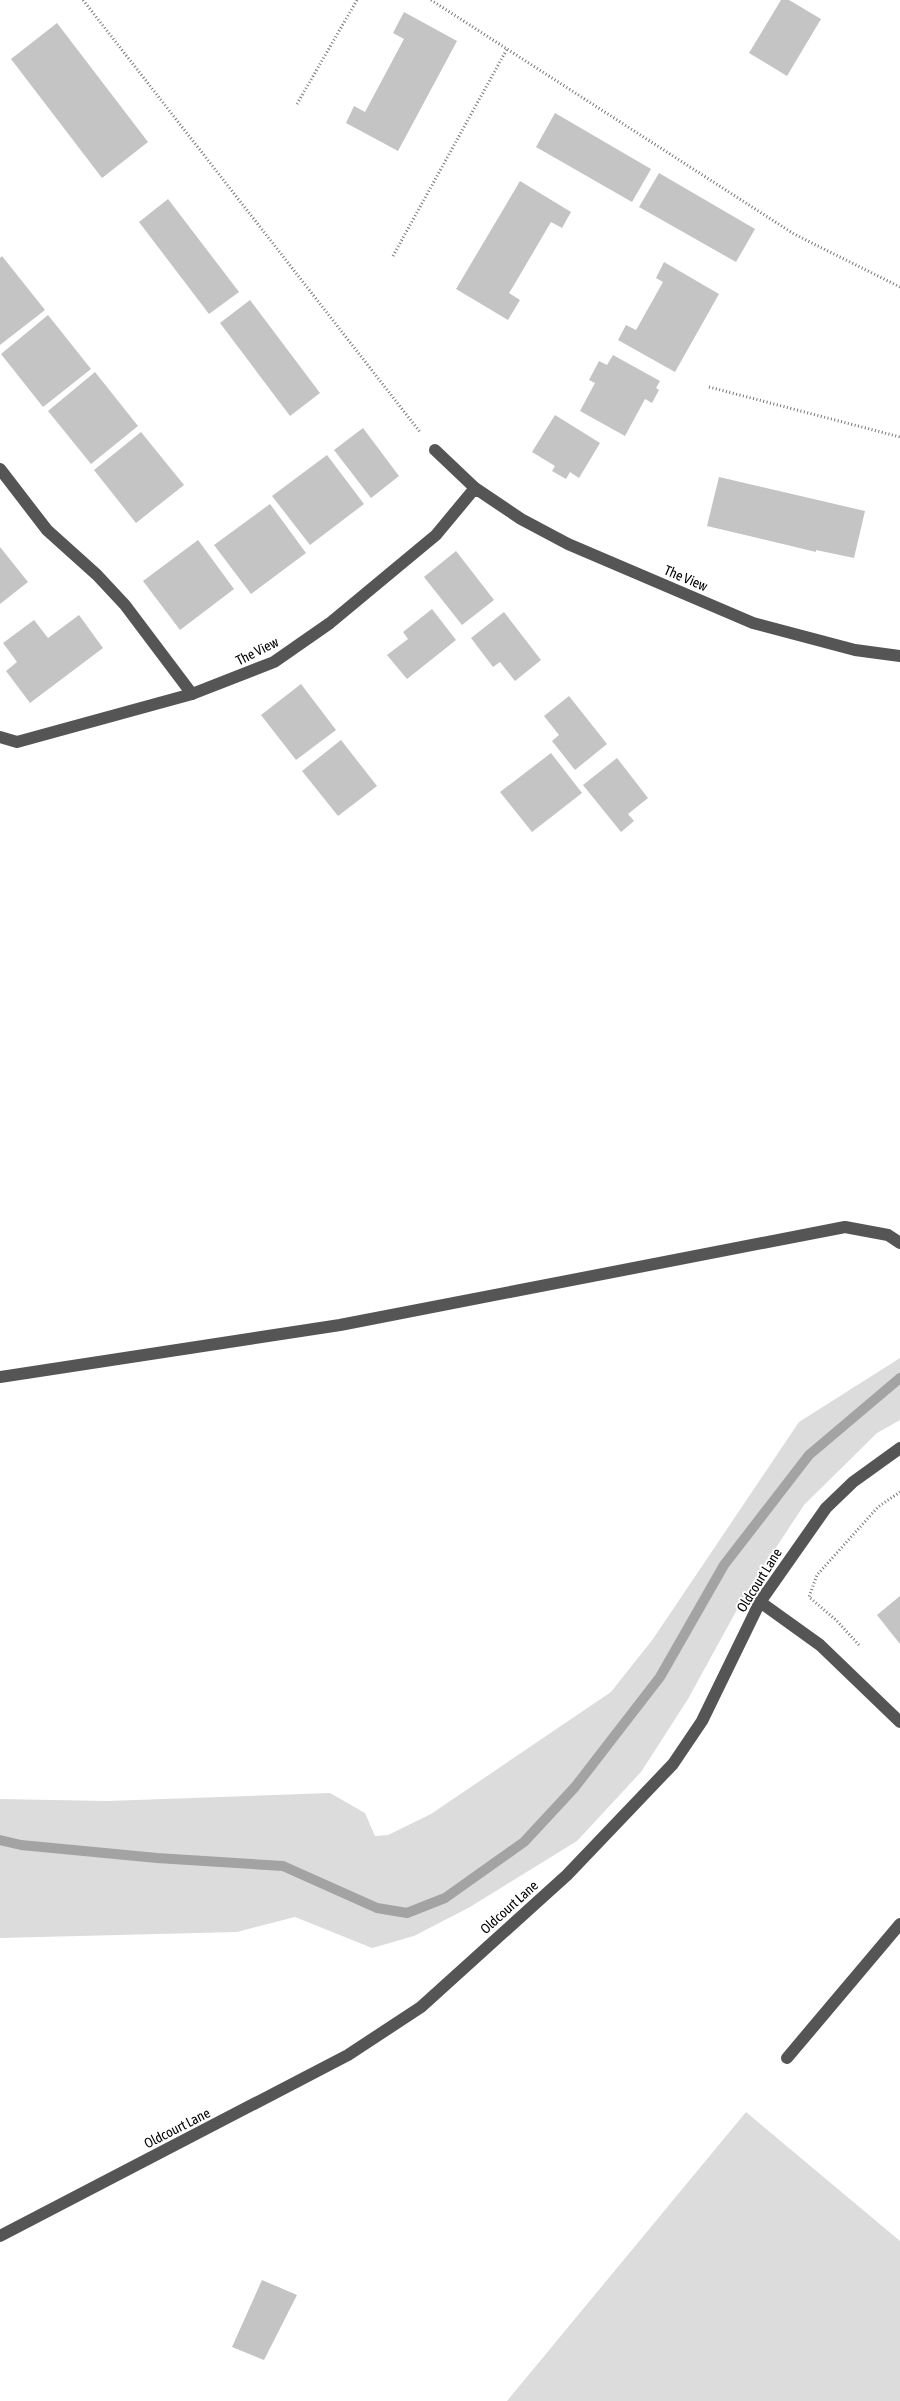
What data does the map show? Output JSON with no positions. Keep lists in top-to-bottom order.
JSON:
{
  "streets": {
    "street": ["The View", "Oldcourt Lane"]
  }
}
